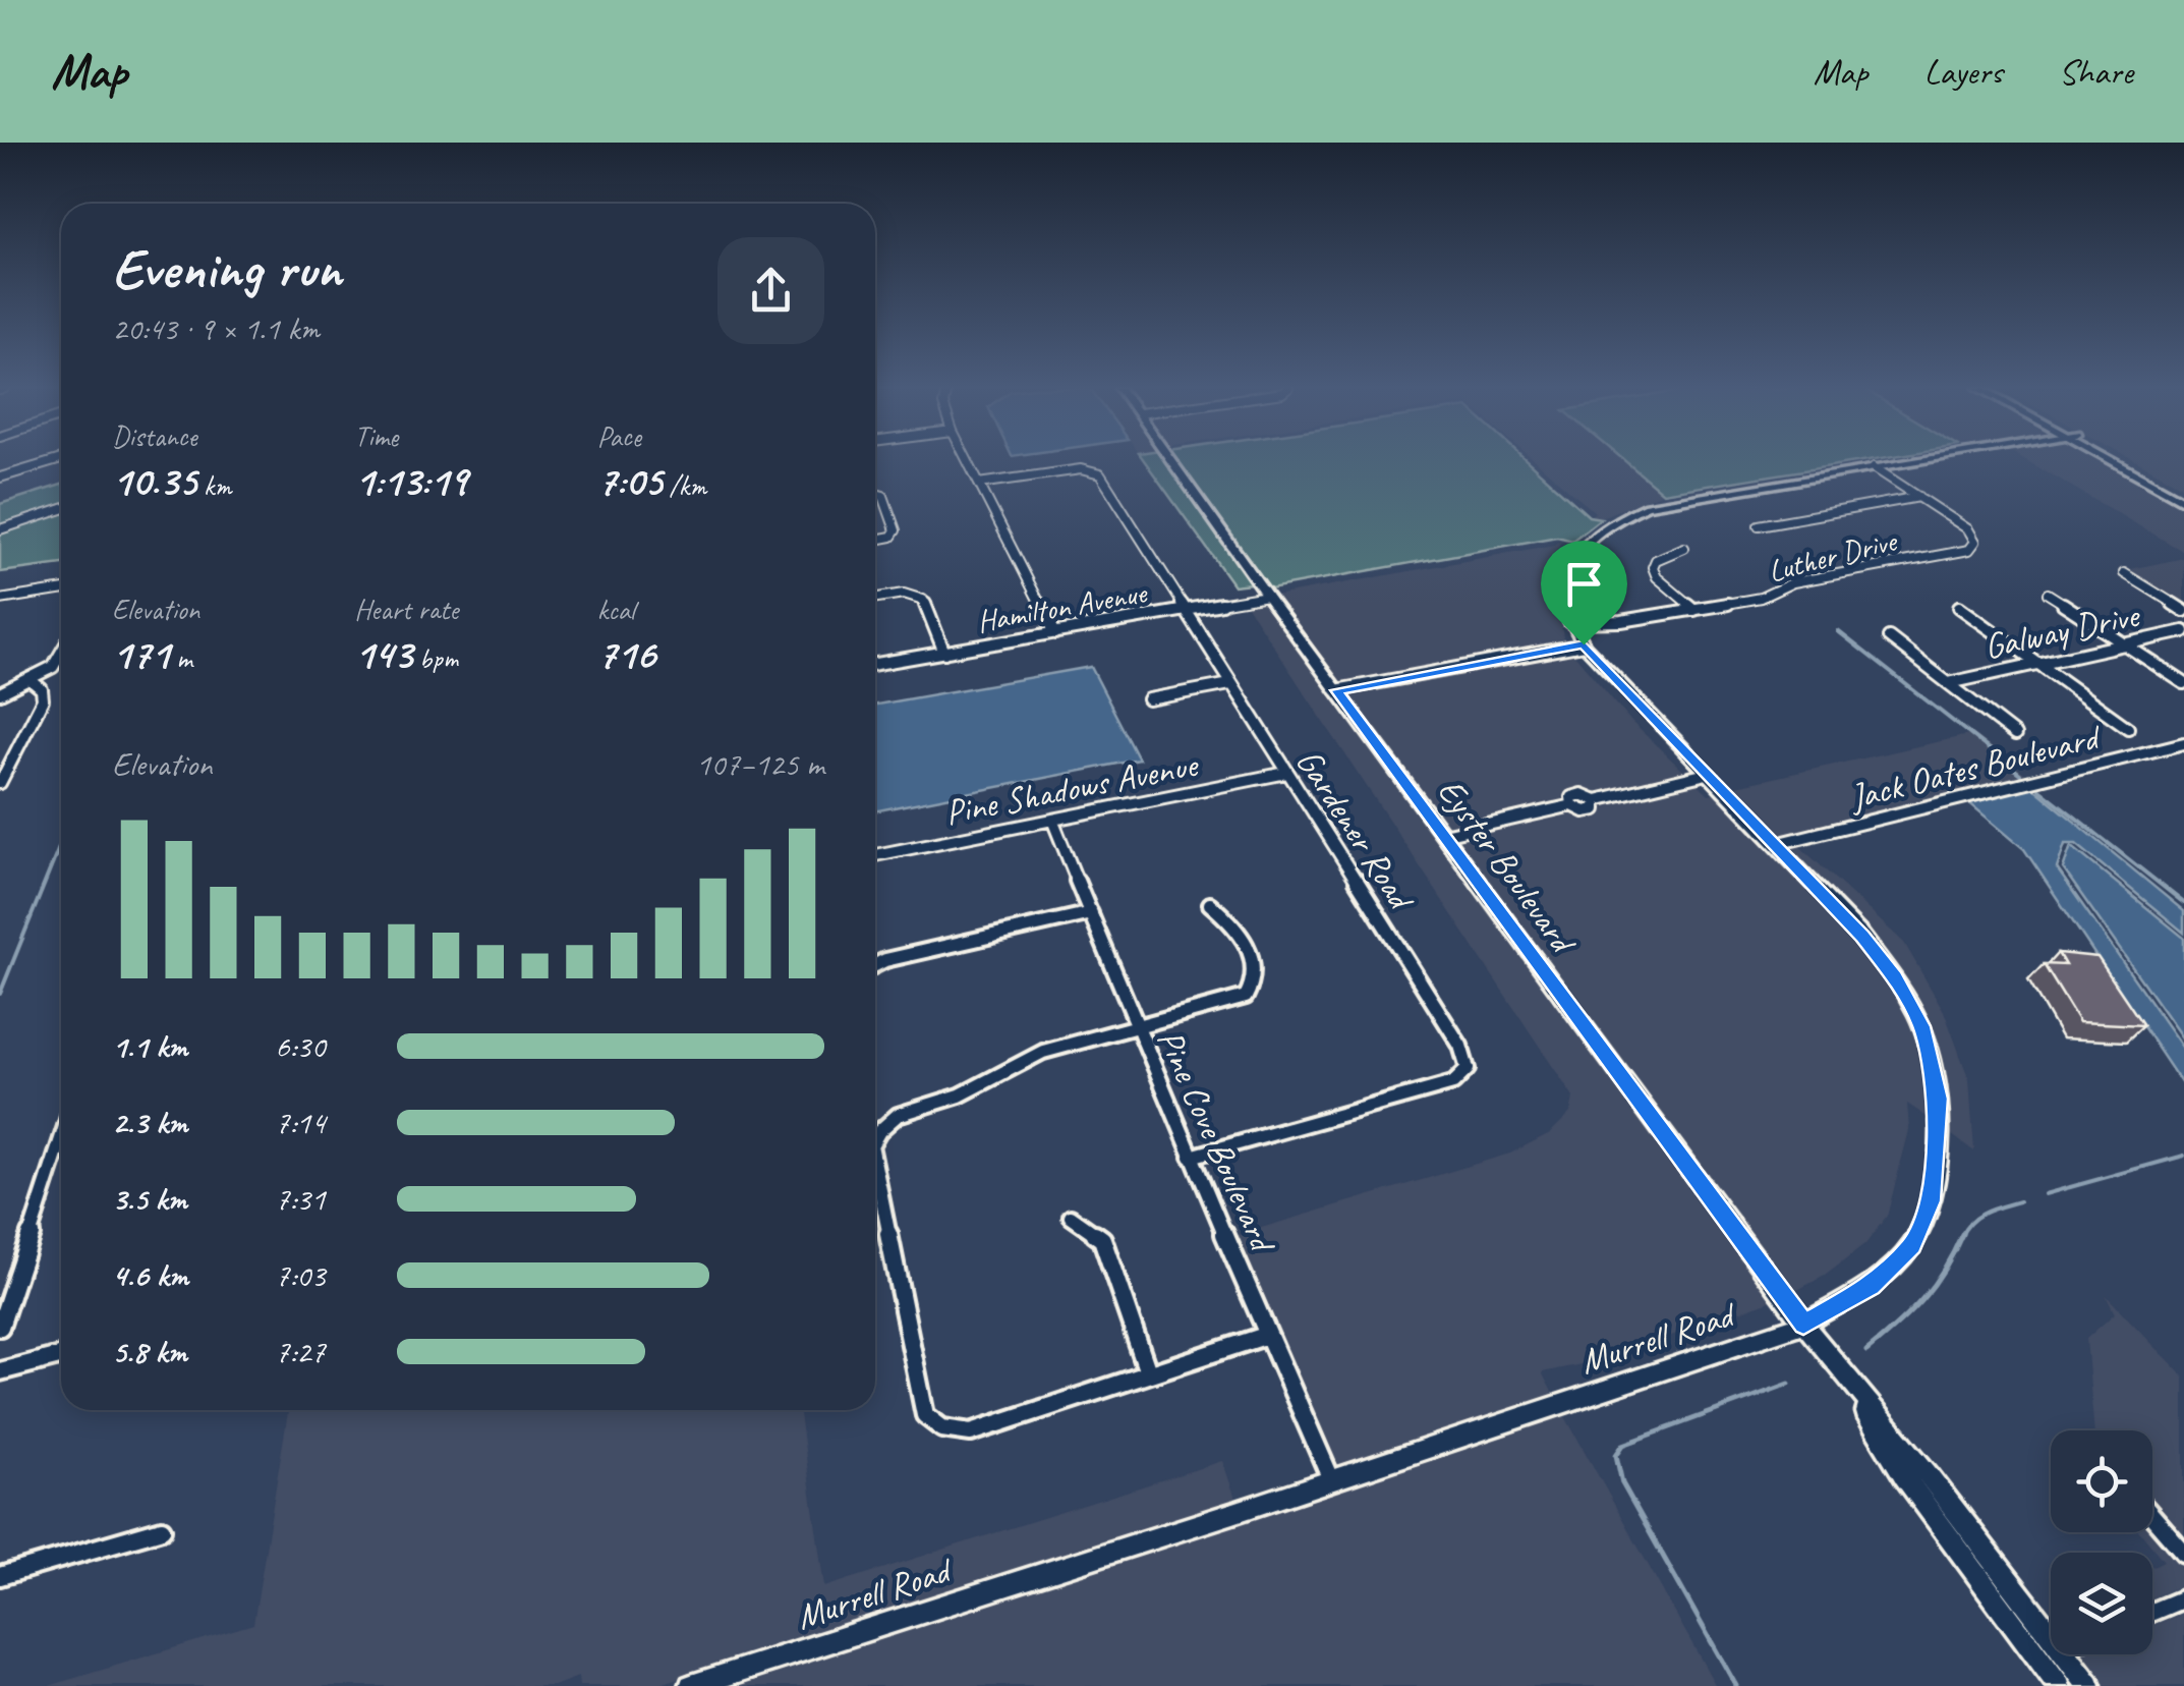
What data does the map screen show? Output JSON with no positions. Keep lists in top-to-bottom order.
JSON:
{
  "streets": {
    "street": [
      "Luther Drive",
      "Hamilton Avenue",
      "Galway Drive",
      "Jack Oates Boulevard",
      "Pine Shadows Avenue",
      "Gardener Road",
      "Eyster Boulevard",
      "Pine Cove Boulevard",
      "Murrell Road"
    ]
  },
  "crossings": [
    ["Luther Drive", "Murrell Road"],
    ["Hamilton Avenue", "Gardener Road"],
    ["Hamilton Avenue", "Eyster Boulevard"],
    ["Jack Oates Boulevard", "Murrell Road"],
    ["Pine Shadows Avenue", "Gardener Road"],
    ["Pine Shadows Avenue", "Pine Cove Boulevard"],
    ["Gardener Road", "Pine Cove Boulevard"],
    ["Eyster Boulevard", "Murrell Road"],
    ["Pine Cove Boulevard", "Murrell Road"]
  ],
  "page": {
    "header": "Map",
    "nav": ["Map", "Layers", "Share"],
    "heading": ["Evening run", "20:43 · 9 × 1.1 km"],
    "stats": [
      ["Distance", "10.35 km"],
      ["Time", "1:13:19"],
      ["Pace", "7:05 /km"],
      ["Elevation", "171 m"],
      ["Heart rate", "143 bpm"],
      ["kcal", "716"]
    ],
    "chart": ["Elevation", "107–125 m"],
    "list": [
      {
        "name": "1.1 km",
        "note": "6:30"
      },
      {
        "name": "2.3 km",
        "note": "7:14"
      },
      {
        "name": "3.5 km",
        "note": "7:31"
      },
      {
        "name": "4.6 km",
        "note": "7:03"
      },
      {
        "name": "5.8 km",
        "note": "7:27"
      }
    ]
  }
}
